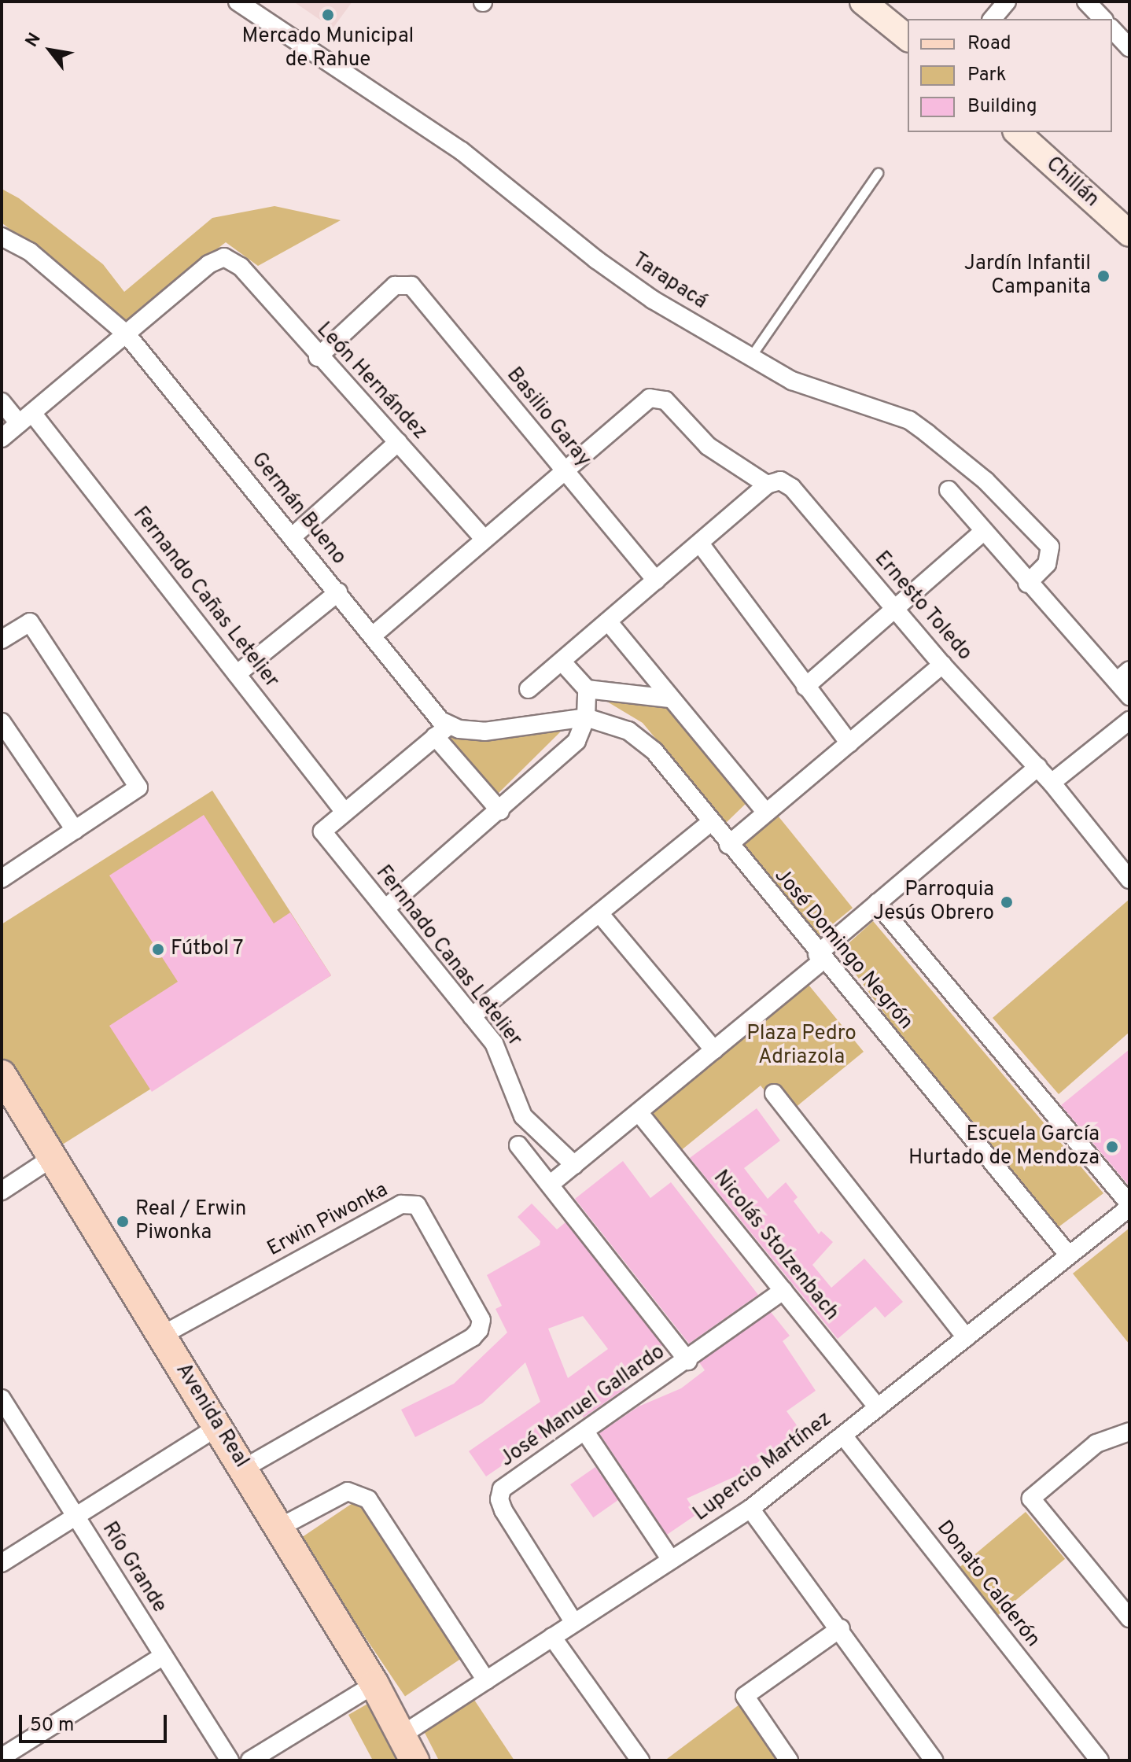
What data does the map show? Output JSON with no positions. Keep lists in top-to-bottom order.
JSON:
{
  "streets": {
    "main road": ["Avenida Real"],
    "street": [
      "Chillán",
      "Tarapacá",
      "León Hernández",
      "Basilio Garay",
      "Germán Bueno",
      "Fernando Cañas Letelier",
      "Ernesto Toledo",
      "José Domingo Negrón",
      "Fernnado Canas Letelier",
      "Erwin Piwonka",
      "Nicolás Stolzenbach",
      "José Manuel Gallardo",
      "Lupercio Martínez",
      "Río Grande",
      "Donato Calderón"
    ]
  },
  "crossings": [
    ["León Hernández", "Basilio Garay"],
    ["León Hernández", "Germán Bueno"],
    ["Basilio Garay", "Ernesto Toledo"],
    ["Fernando Cañas Letelier", "Fernnado Canas Letelier"],
    ["José Domingo Negrón", "Lupercio Martínez"],
    ["Erwin Piwonka", "Avenida Real"],
    ["Nicolás Stolzenbach", "José Manuel Gallardo"],
    ["Nicolás Stolzenbach", "Lupercio Martínez"],
    ["José Manuel Gallardo", "Lupercio Martínez"],
    ["Avenida Real", "Lupercio Martínez"],
    ["Lupercio Martínez", "Donato Calderón"]
  ],
  "parks": ["Plaza Pedro Adriazola"],
  "places": [
    "Mercado Municipal de Rahue",
    "Jardín Infantil Campanita",
    "Parroquia Jesús Obrero",
    "Fútbol 7",
    "Escuela García Hurtado de Mendoza",
    "Real / Erwin Piwonka"
  ],
  "legend": ["Road", "Park", "Building"],
  "scale_bar": "50 m",
  "north": "top left"
}
